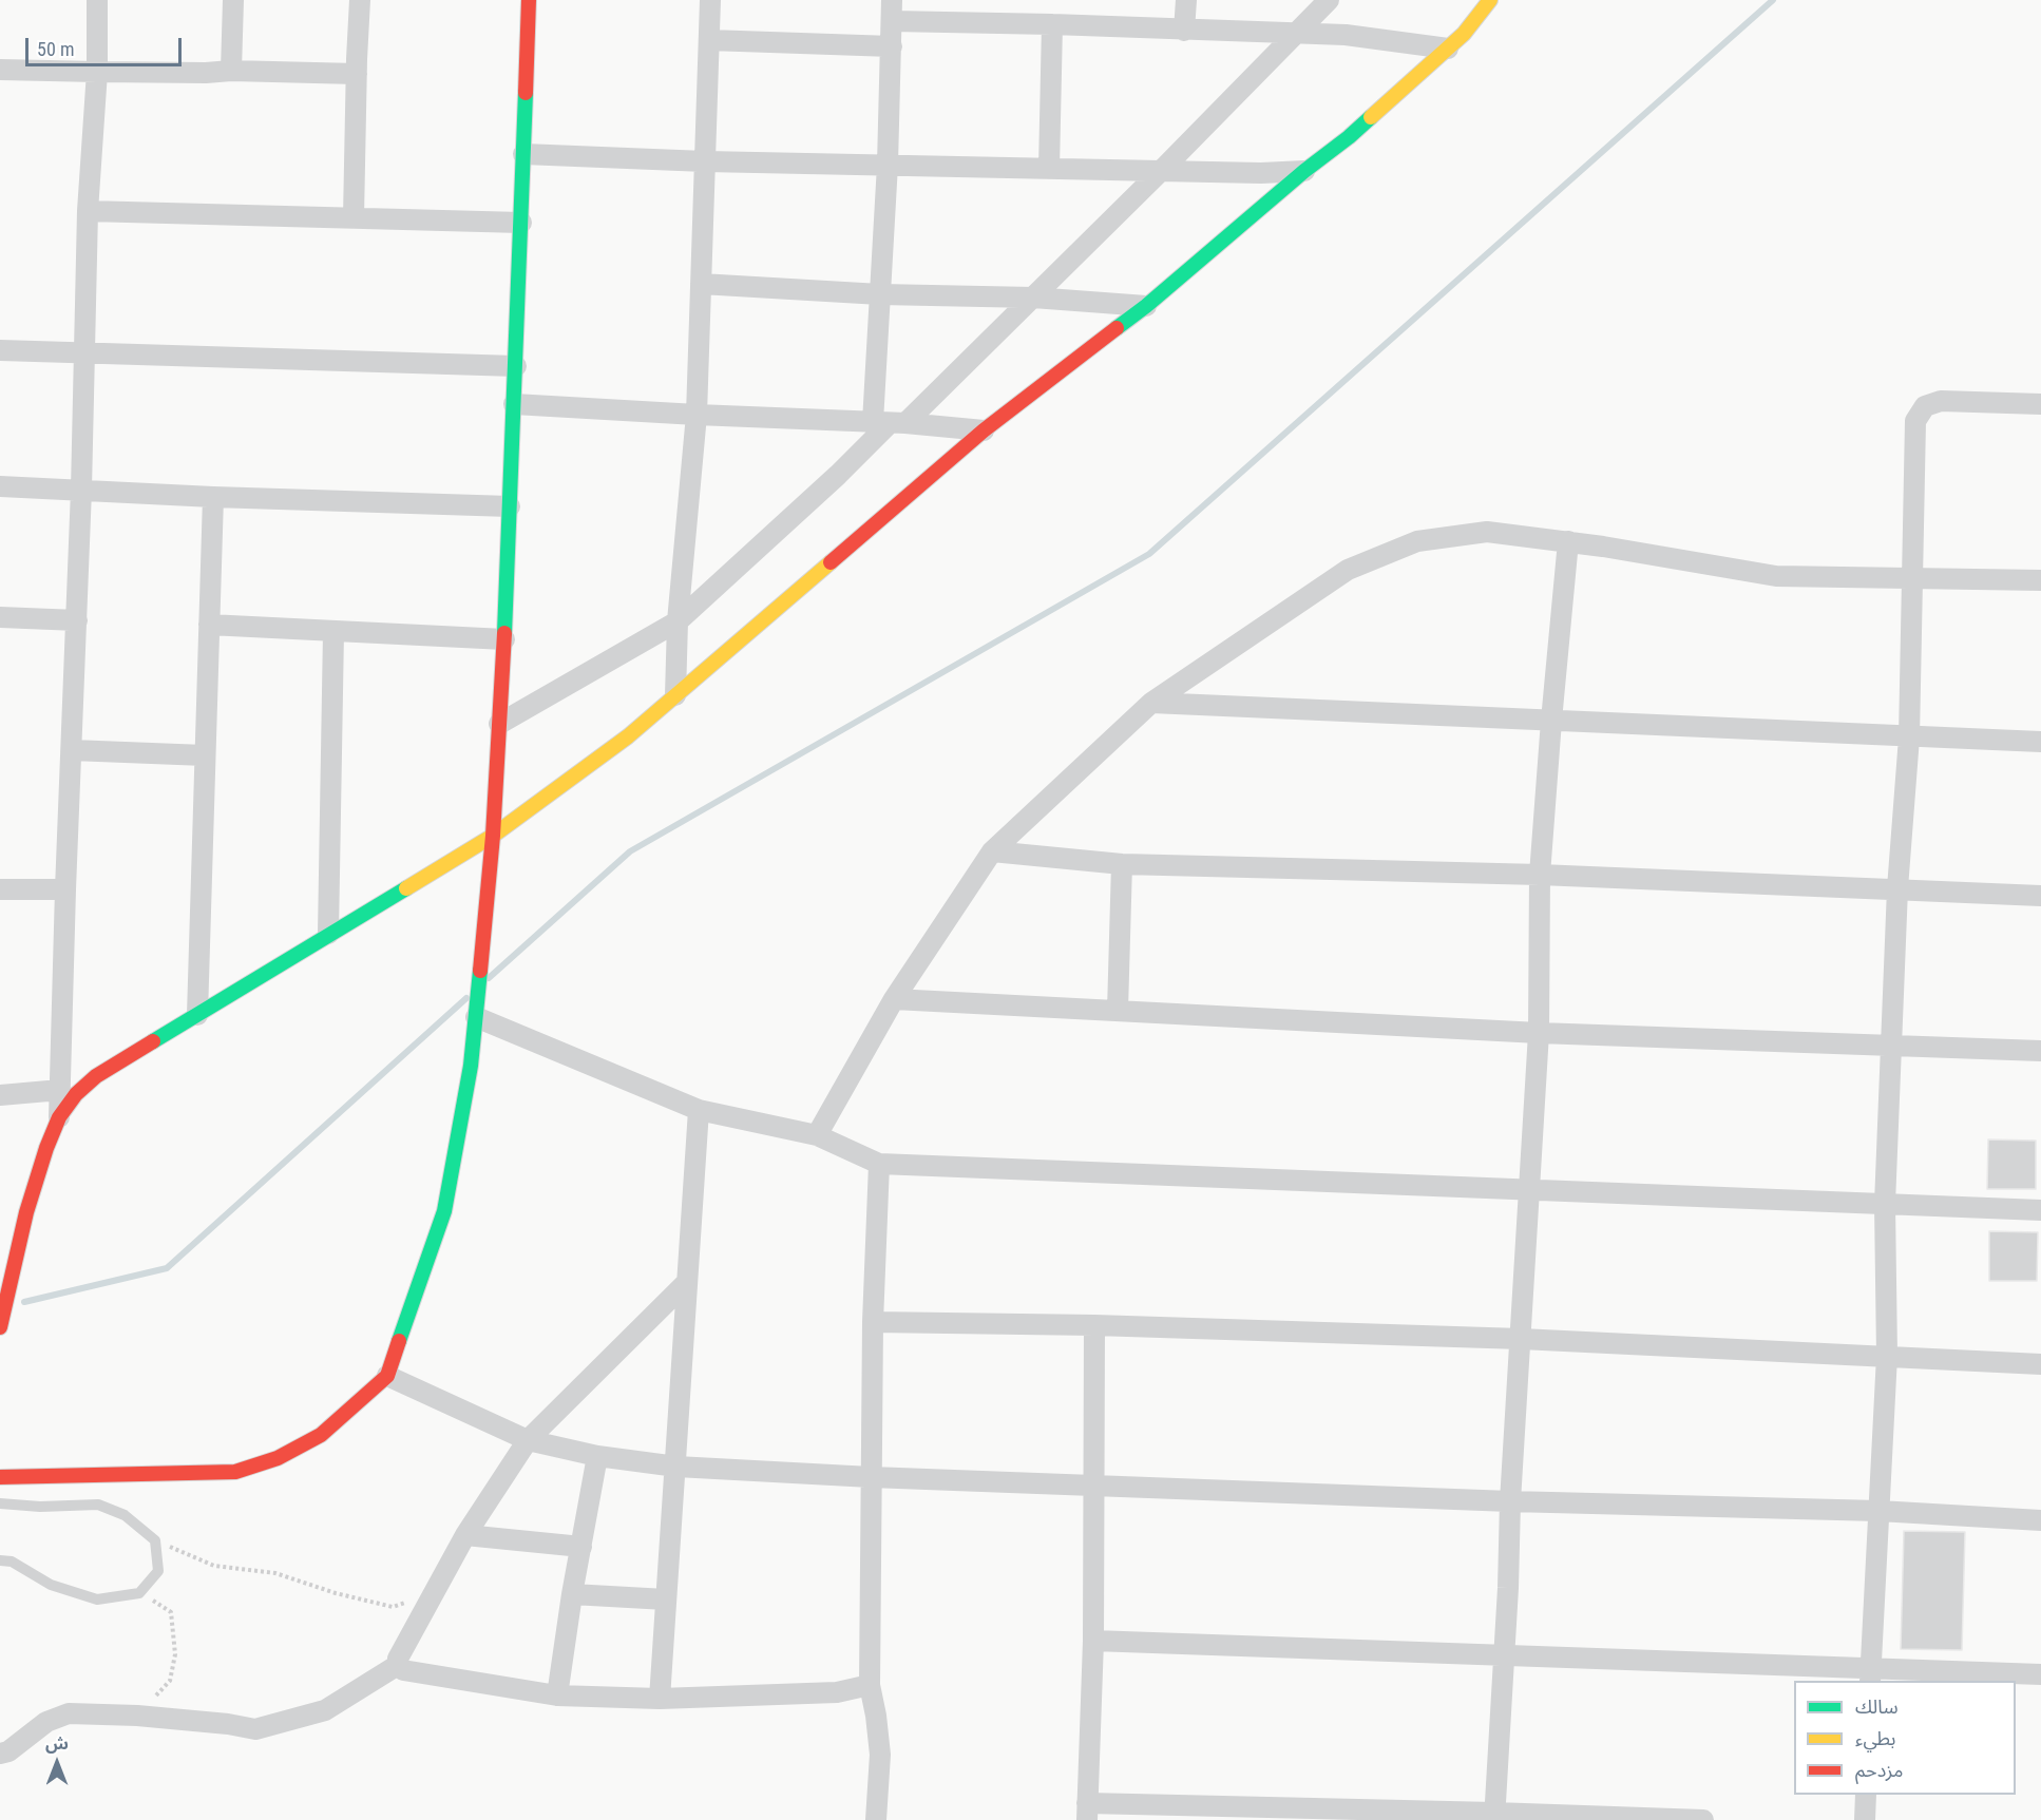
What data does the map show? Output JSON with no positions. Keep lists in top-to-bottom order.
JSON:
{
  "legend": ["سالك", "بطيء", "مزدحم"],
  "scale_bar": "50 m",
  "north": "top"
}
